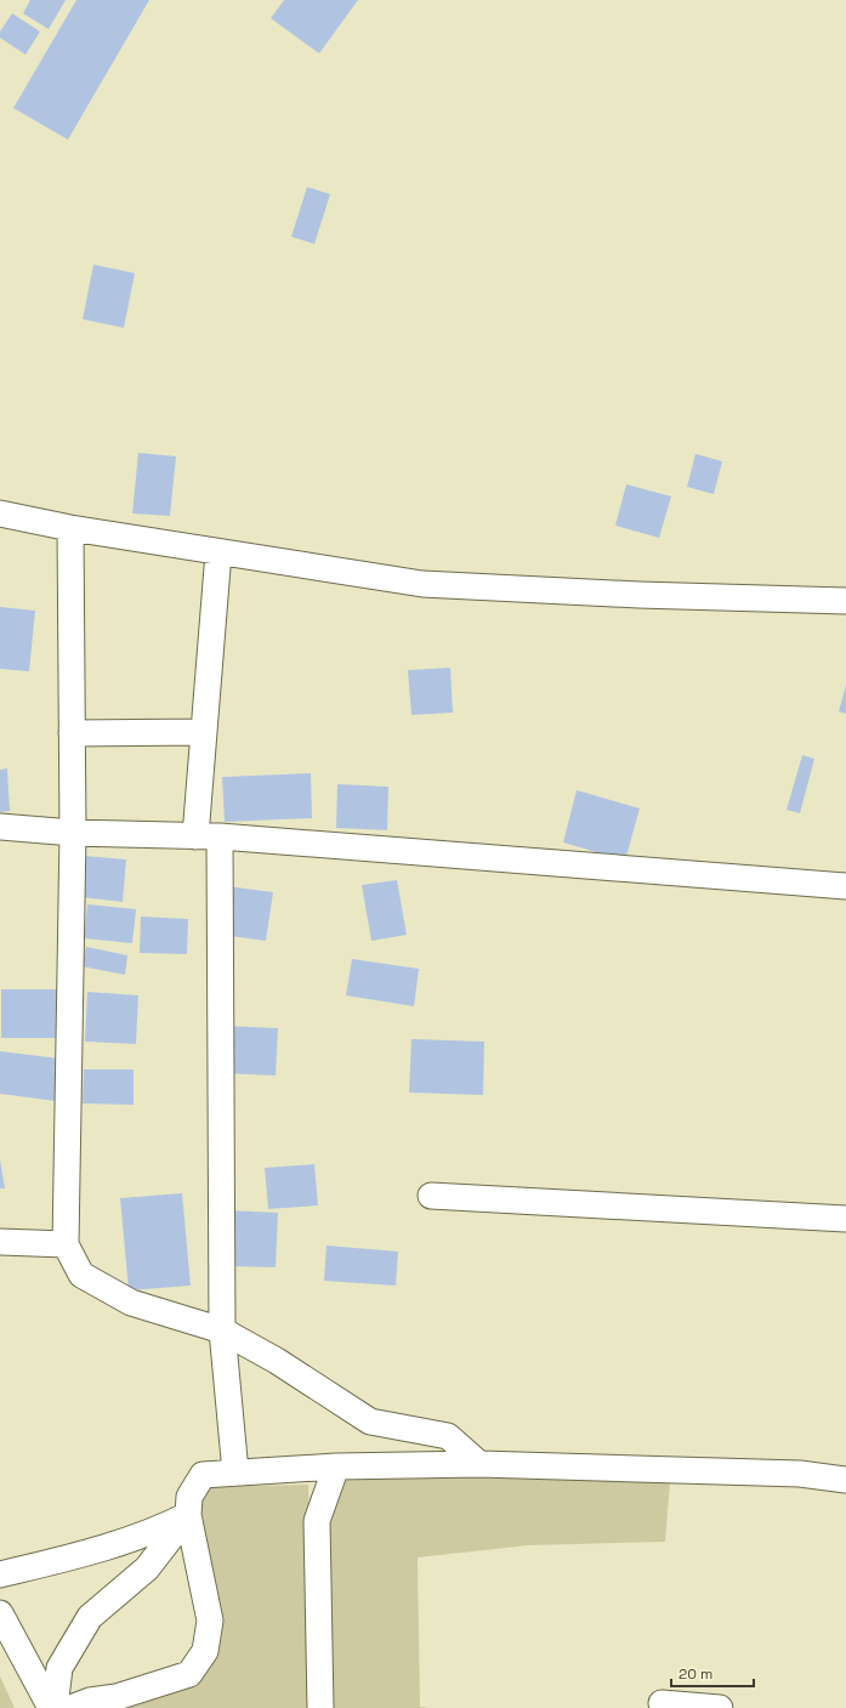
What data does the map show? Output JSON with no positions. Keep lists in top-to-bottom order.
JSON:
{
  "scale_bar": "20 m"
}
